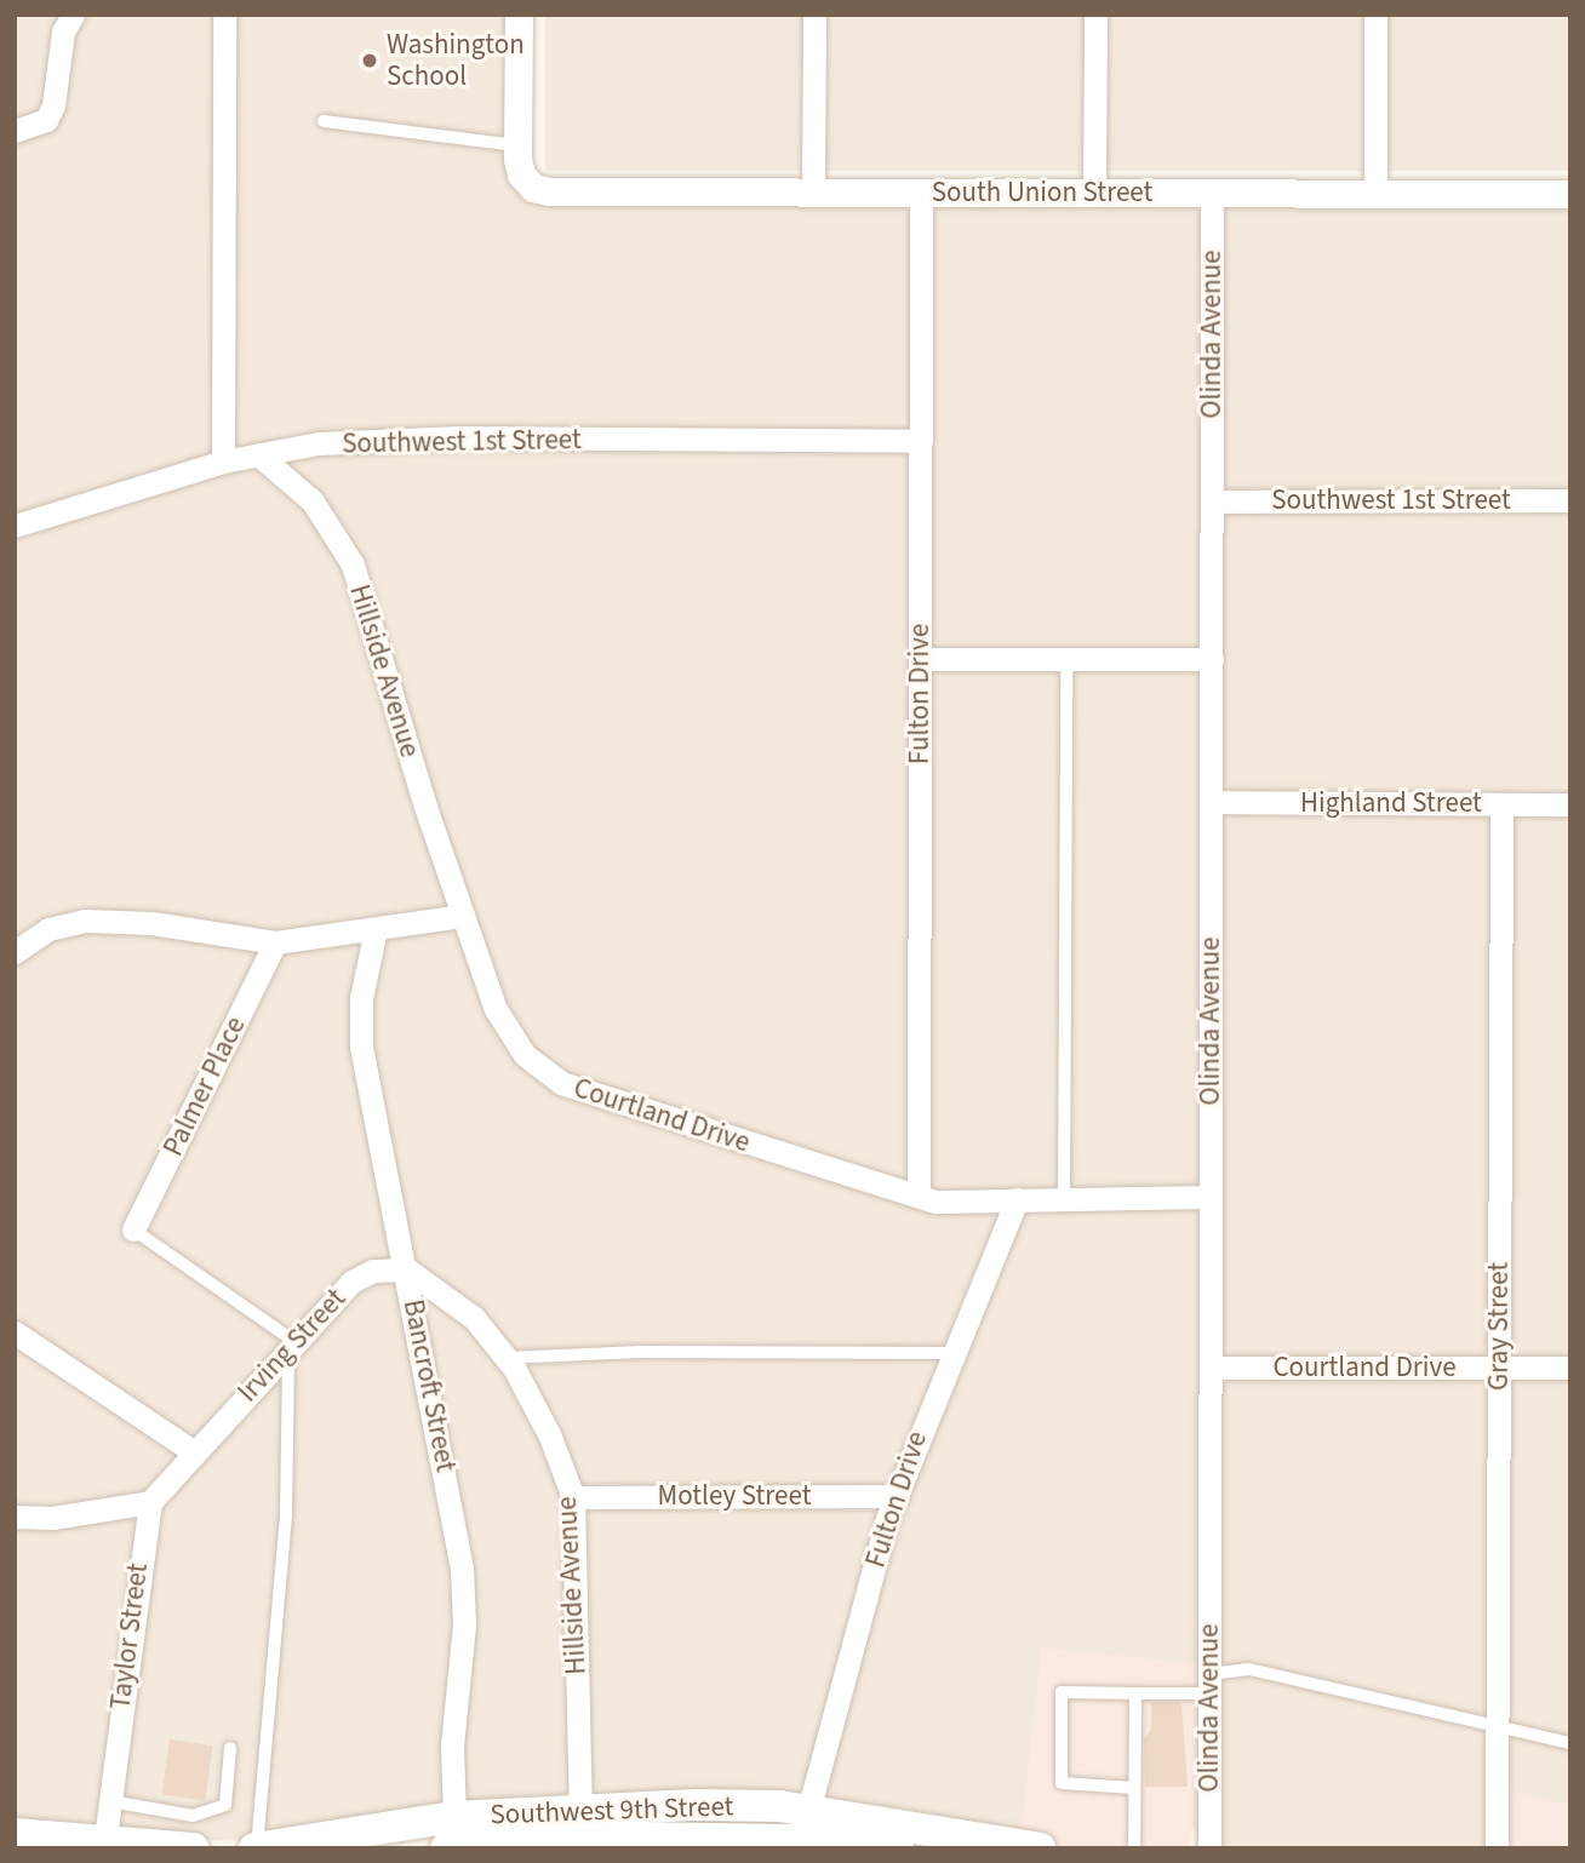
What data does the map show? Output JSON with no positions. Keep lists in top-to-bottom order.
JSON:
{
  "streets": {
    "main road": ["Southwest 9th Street"],
    "street": [
      "South Union Street",
      "Olinda Avenue",
      "Southwest 1st Street",
      "Hillside Avenue",
      "Fulton Drive",
      "Highland Street",
      "Palmer Place",
      "Courtland Drive",
      "Gray Street",
      "Irving Street",
      "Bancroft Street",
      "Motley Street",
      "Taylor Street"
    ]
  },
  "crossings": [
    ["South Union Street", "Olinda Avenue"],
    ["South Union Street", "Fulton Drive"],
    ["Olinda Avenue", "Southwest 1st Street"],
    ["Olinda Avenue", "Highland Street"],
    ["Olinda Avenue", "Courtland Drive"],
    ["Southwest 1st Street", "Hillside Avenue"],
    ["Southwest 1st Street", "Fulton Drive"],
    ["Hillside Avenue", "Courtland Drive"],
    ["Hillside Avenue", "Irving Street"],
    ["Hillside Avenue", "Bancroft Street"],
    ["Hillside Avenue", "Motley Street"],
    ["Hillside Avenue", "Southwest 9th Street"],
    ["Fulton Drive", "Courtland Drive"],
    ["Fulton Drive", "Motley Street"],
    ["Fulton Drive", "Southwest 9th Street"],
    ["Highland Street", "Gray Street"],
    ["Courtland Drive", "Gray Street"],
    ["Irving Street", "Bancroft Street"],
    ["Bancroft Street", "Southwest 9th Street"]
  ],
  "places": ["Washington School"]
}
